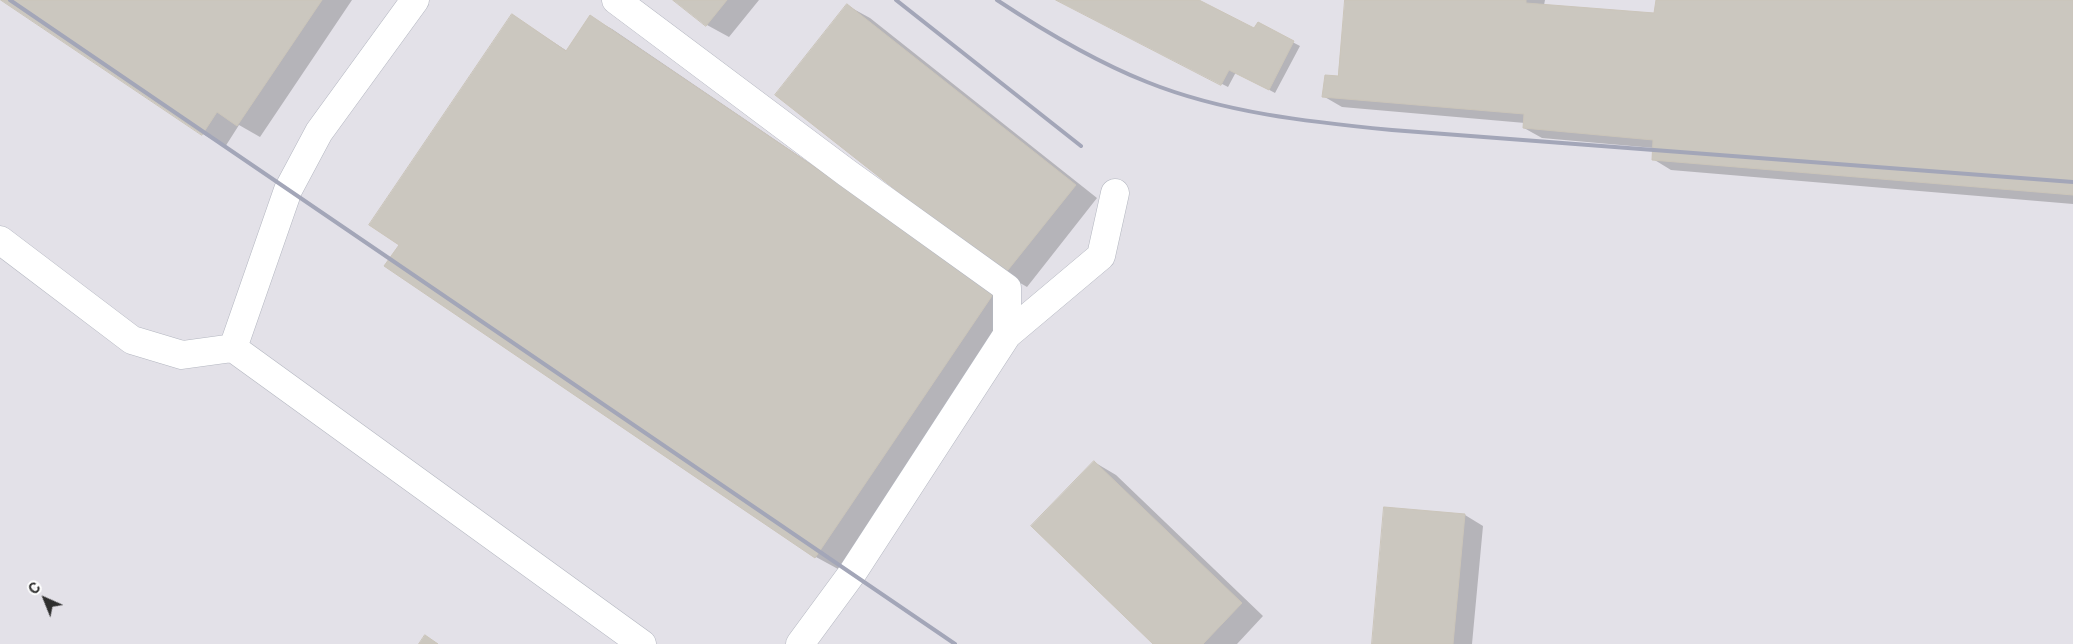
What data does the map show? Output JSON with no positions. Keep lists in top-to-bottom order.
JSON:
{
  "north": "top left"
}
